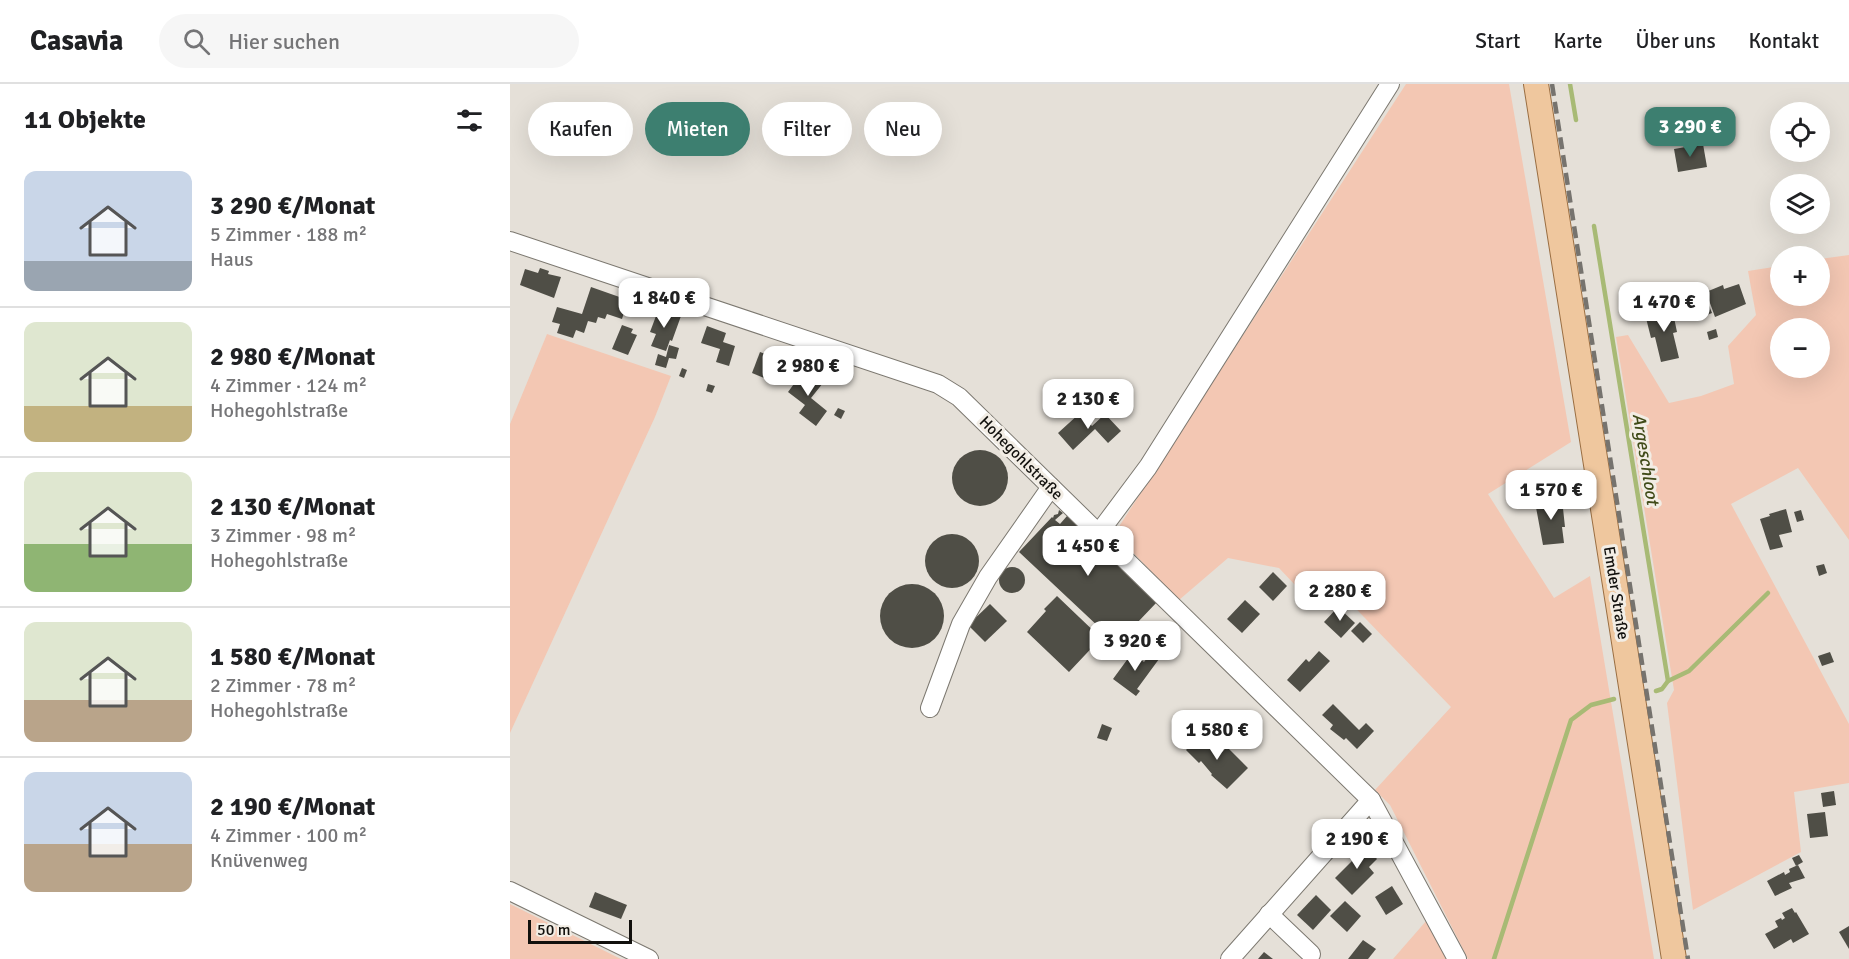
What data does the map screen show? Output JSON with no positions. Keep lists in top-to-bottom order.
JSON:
{
  "streets": {
    "main road": ["Emder Straße"],
    "street": ["Hohegohlstraße"]
  },
  "water": ["Argeschloot"],
  "scale_bar": "50 m",
  "page": {
    "header": "Casavia",
    "search": "Hier suchen",
    "nav": [
      "Start",
      "Karte",
      "Über uns",
      "Kontakt"
    ],
    "heading": "11 Objekte",
    "map_buttons": ["+", "−"],
    "chip": [
      "Kaufen",
      "Mieten",
      "Filter",
      "Neu"
    ],
    "price": [
      "3 290 €",
      "1 840 €",
      "1 470 €",
      "2 980 €",
      "2 130 €",
      "1 570 €",
      "1 450 €",
      "2 280 €",
      "3 920 €",
      "1 580 €",
      "2 190 €"
    ],
    "list": [
      {
        "name": "3 290 €/Monat",
        "note": "5 Zimmer · 188 m² · Haus"
      },
      {
        "name": "2 980 €/Monat",
        "note": "4 Zimmer · 124 m² · Hohegohlstraße"
      },
      {
        "name": "2 130 €/Monat",
        "note": "3 Zimmer · 98 m² · Hohegohlstraße"
      },
      {
        "name": "1 580 €/Monat",
        "note": "2 Zimmer · 78 m² · Hohegohlstraße"
      },
      {
        "name": "2 190 €/Monat",
        "note": "4 Zimmer · 100 m² · Knüvenweg"
      }
    ],
    "scale": "50 m"
  }
}
